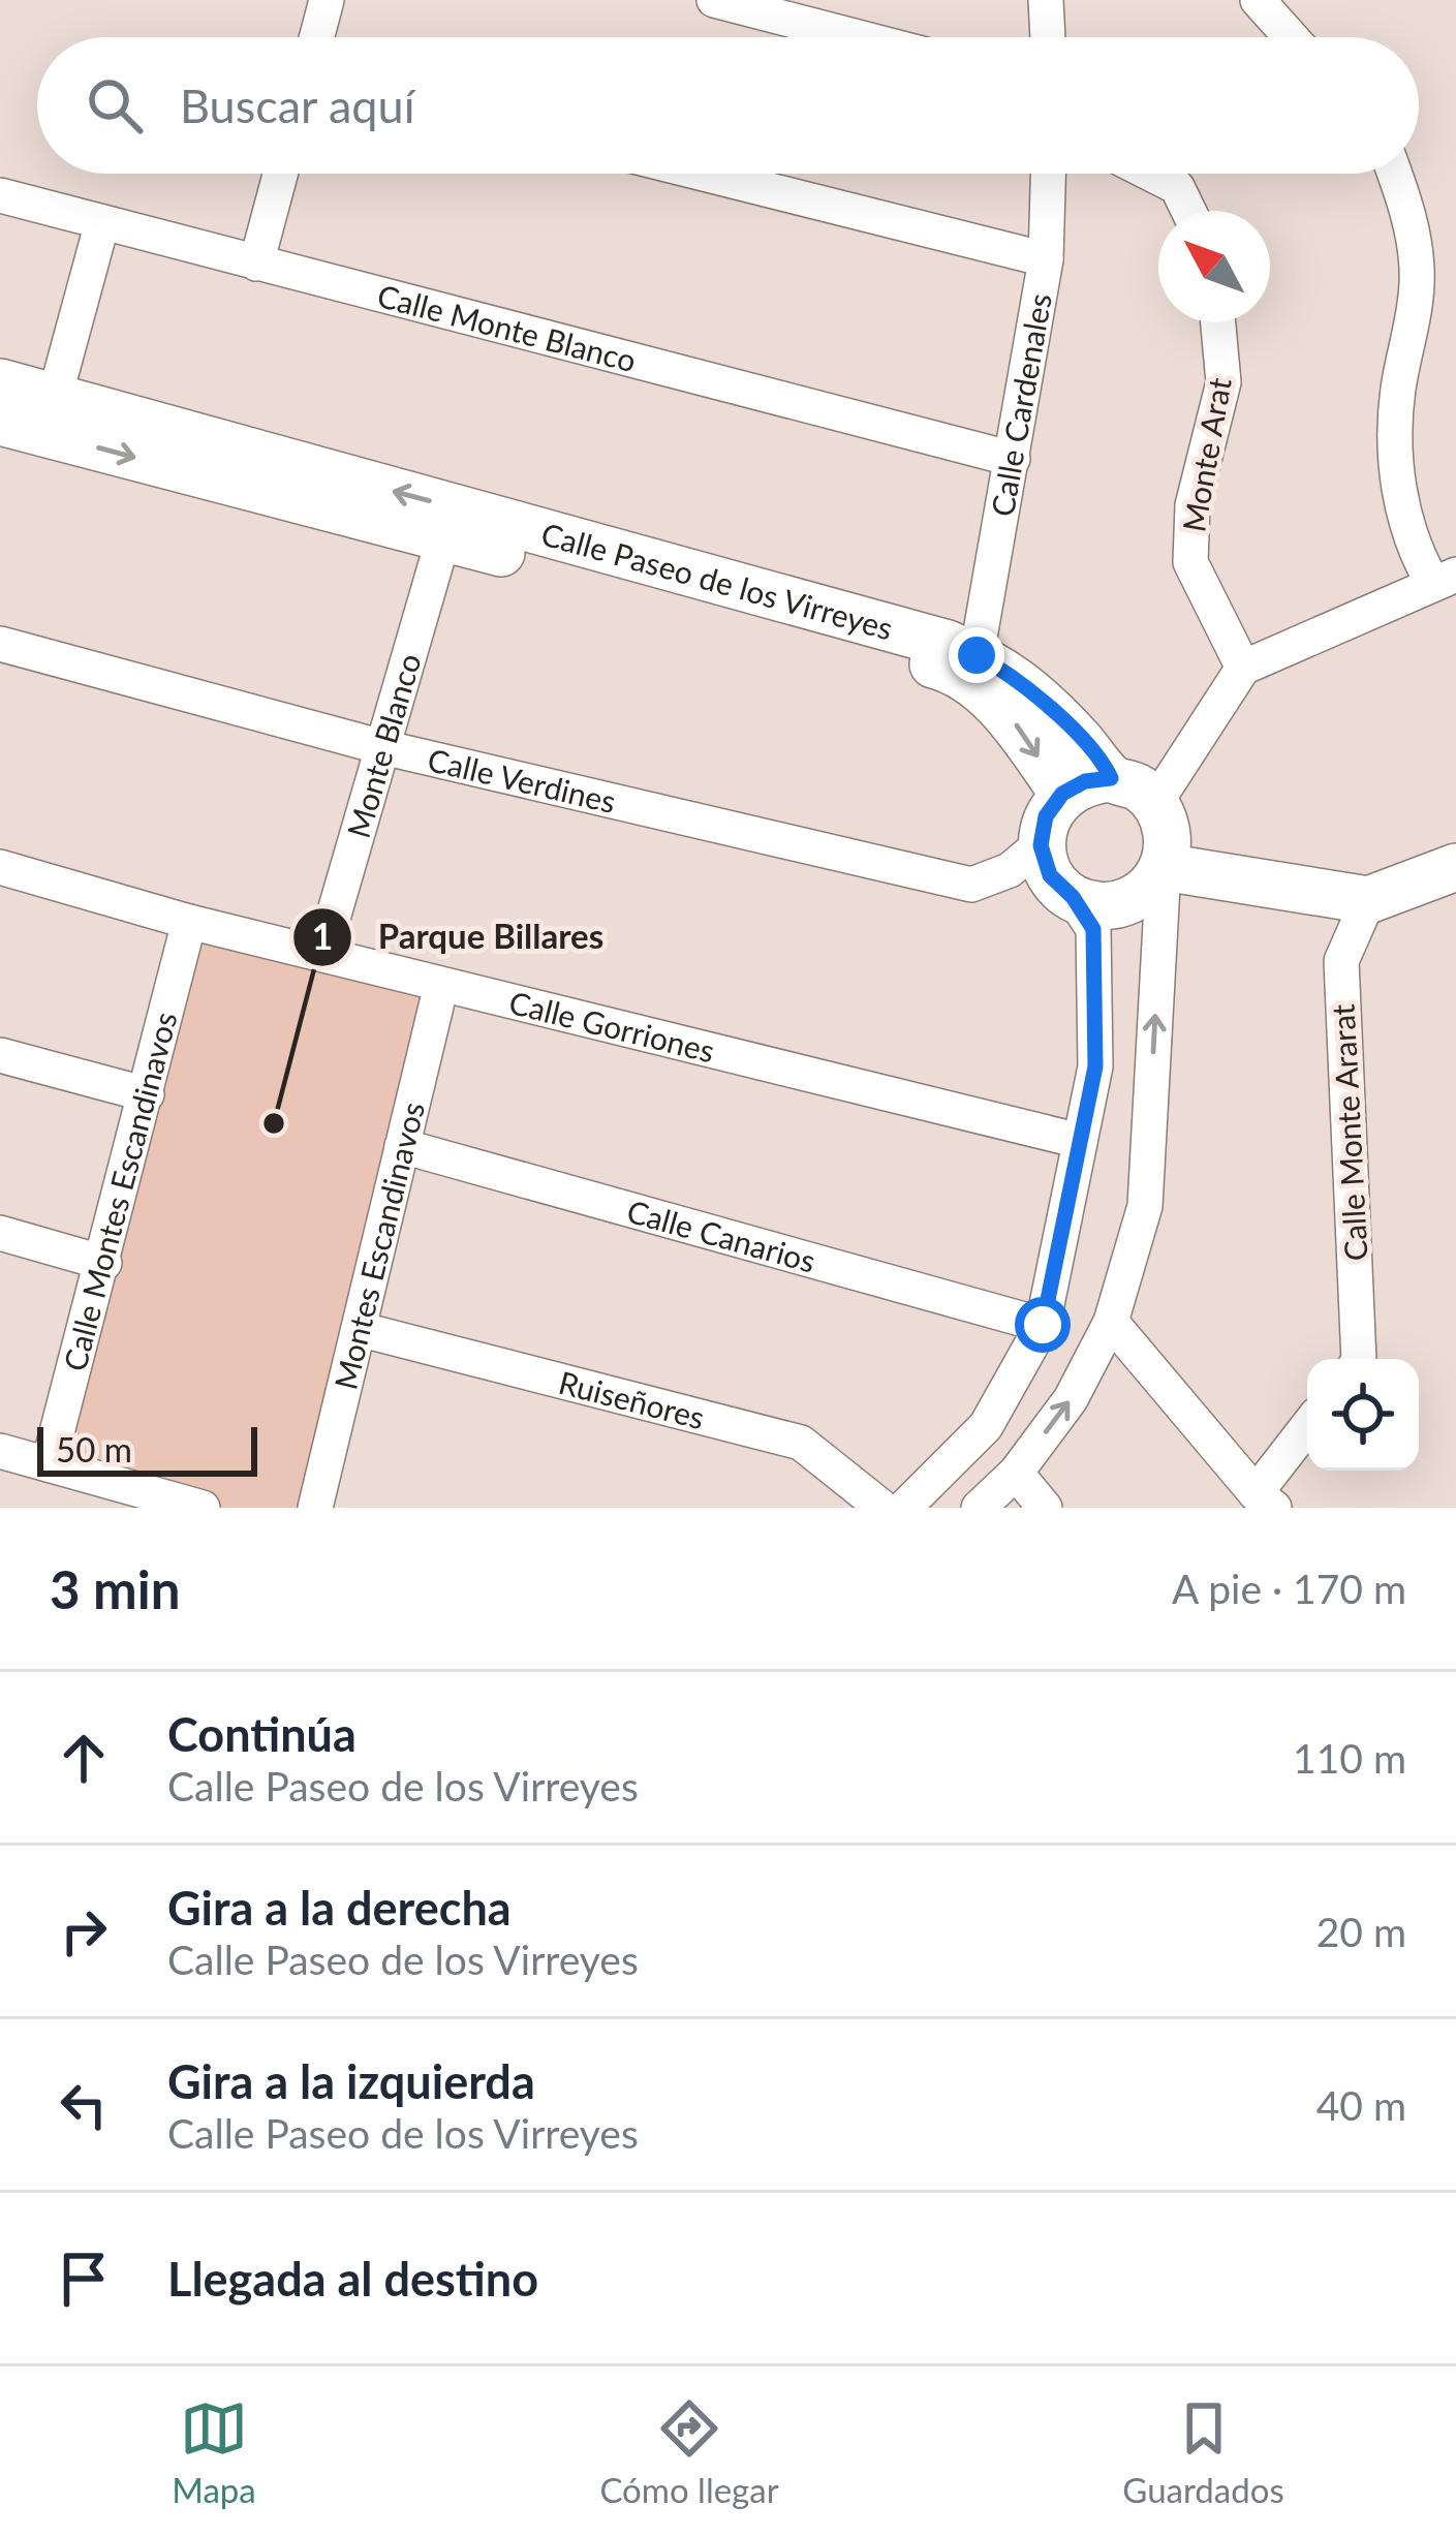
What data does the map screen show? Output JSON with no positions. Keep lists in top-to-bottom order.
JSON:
{
  "streets": {
    "street": [
      "Calle Monte Blanco",
      "Calle Cardenales",
      "Monte Arat",
      "Calle Paseo de los Virreyes",
      "Monte Blanco",
      "Calle Verdines",
      "Calle Gorriones",
      "Calle Monte Ararat",
      "Calle Montes Escandinavos",
      "Calle Canarios",
      "Montes Escandinavos",
      "Ruiseñores"
    ]
  },
  "crossings": [
    ["Calle Monte Blanco", "Calle Cardenales"],
    ["Calle Cardenales", "Calle Paseo de los Virreyes"],
    ["Calle Paseo de los Virreyes", "Monte Blanco"],
    ["Calle Paseo de los Virreyes", "Calle Verdines"],
    ["Monte Blanco", "Calle Verdines"],
    ["Monte Blanco", "Calle Gorriones"],
    ["Calle Gorriones", "Calle Montes Escandinavos"],
    ["Calle Gorriones", "Montes Escandinavos"],
    ["Calle Canarios", "Montes Escandinavos"],
    ["Montes Escandinavos", "Ruiseñores"]
  ],
  "places": ["Parque Billares"],
  "scale_bar": "50 m",
  "north": "top left",
  "page": {
    "search": "Buscar aquí",
    "scale": "50 m",
    "heading": ["3 min", "A pie · 170 m"],
    "list": [
      ["Continúa", "Calle Paseo de los Virreyes", "110 m"],
      ["Gira a la derecha", "Calle Paseo de los Virreyes", "20 m"],
      ["Gira a la izquierda", "Calle Paseo de los Virreyes", "40 m"],
      "Llegada al destino"
    ],
    "nav": ["Mapa", "Cómo llegar", "Guardados"]
  }
}
